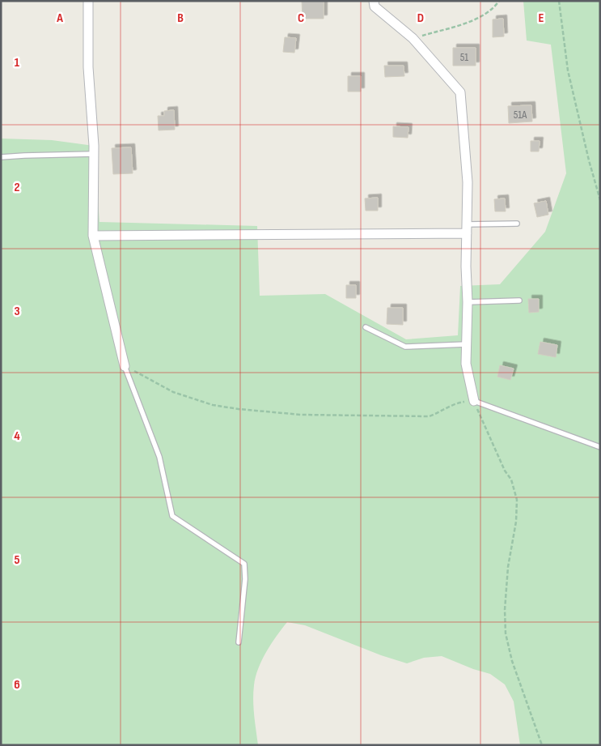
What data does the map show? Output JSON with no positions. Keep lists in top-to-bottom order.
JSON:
{
  "house_numbers": ["51", "51А"],
  "grid": {
    "columns": [
      "A",
      "B",
      "C",
      "D",
      "E"
    ],
    "rows": [
      "1",
      "2",
      "3",
      "4",
      "5",
      "6"
    ]
  }
}
